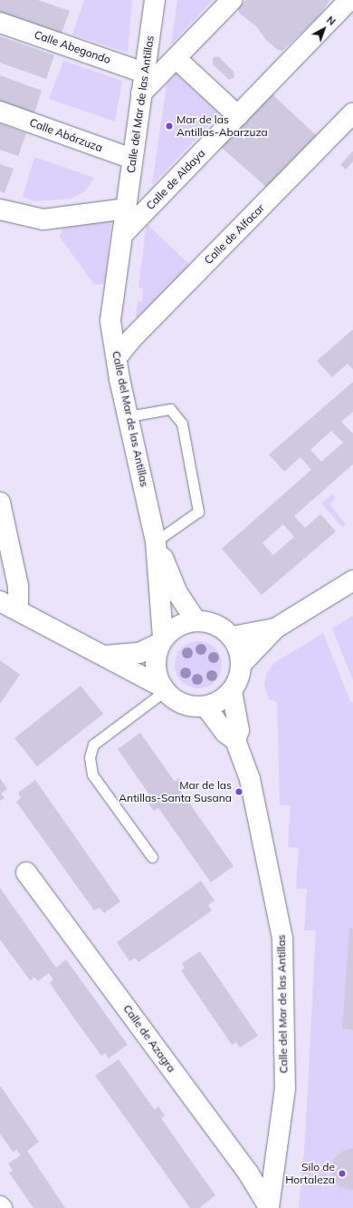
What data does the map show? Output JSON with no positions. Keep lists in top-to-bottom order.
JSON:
{
  "streets": {
    "street": [
      "Calle Abegondo",
      "Calle del Mar de las Antillas",
      "Calle Abárzuza",
      "Calle de Aldaya",
      "Calle de Alfacar",
      "Calle de Azagra"
    ]
  },
  "crossings": [
    ["Calle Abegondo", "Calle del Mar de las Antillas"],
    ["Calle del Mar de las Antillas", "Calle Abárzuza"],
    ["Calle del Mar de las Antillas", "Calle de Aldaya"],
    ["Calle del Mar de las Antillas", "Calle de Alfacar"],
    ["Calle del Mar de las Antillas", "Calle de Azagra"]
  ],
  "places": ["Mar de las Antillas-Abarzuza", "Mar de las Antillas-Santa Susana", "Silo de Hortaleza"],
  "north": "top right"
}
